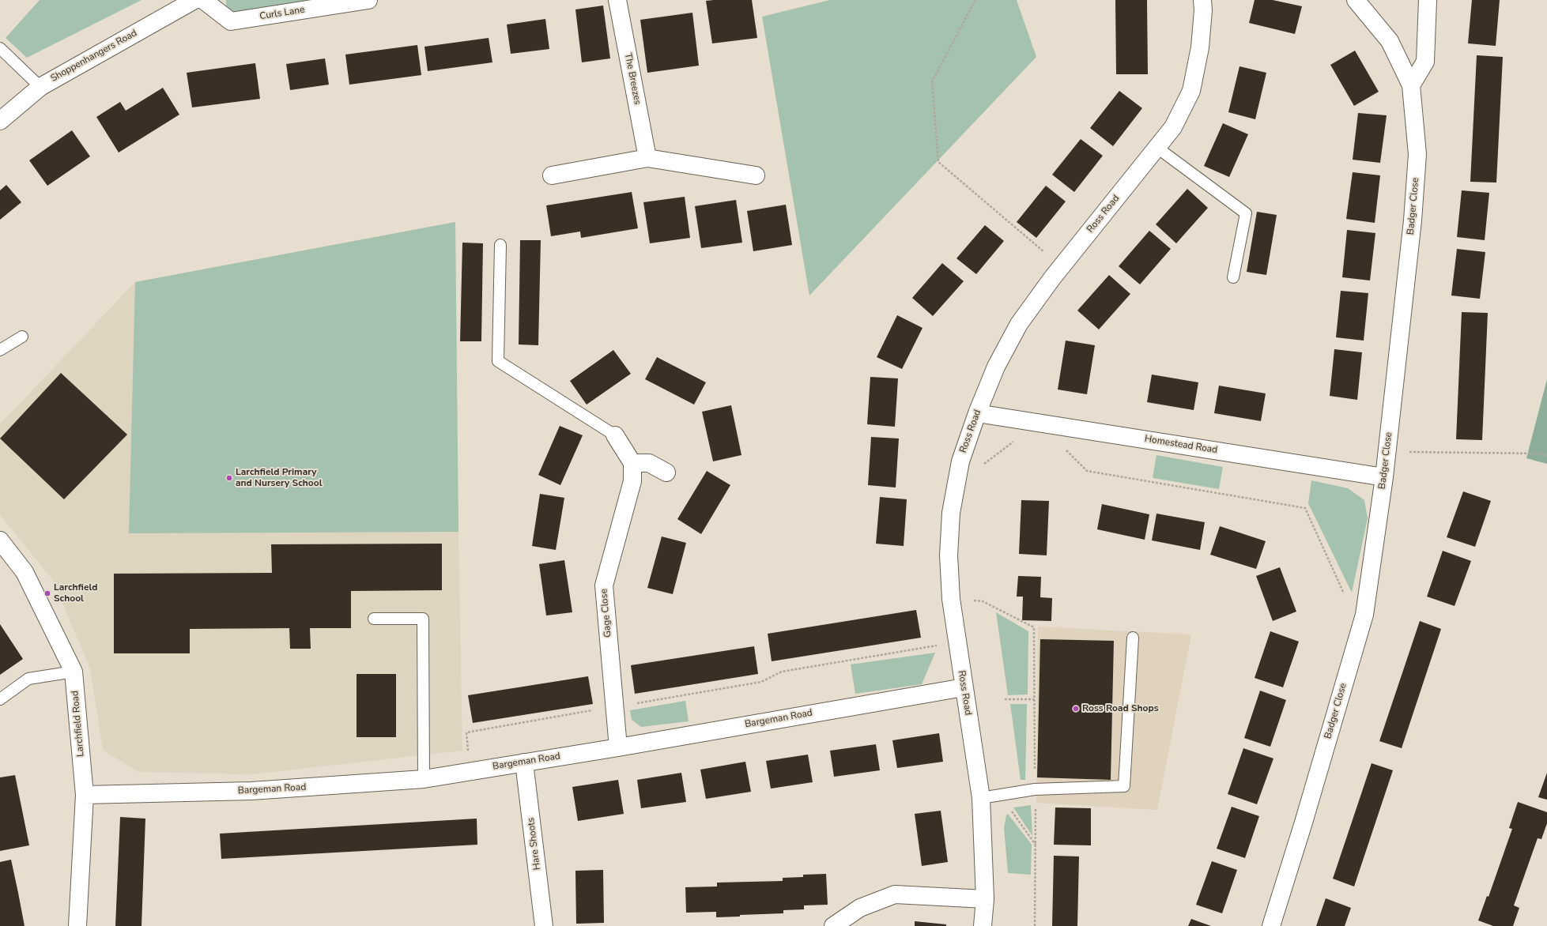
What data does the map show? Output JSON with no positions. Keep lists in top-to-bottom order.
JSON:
{
  "streets": {
    "street": [
      "Curls Lane",
      "Shoppenhangers Road",
      "The Breezes",
      "Badger Close",
      "Ross Road",
      "Homestead Road",
      "Gage Close",
      "Bargeman Road",
      "Larchfield Road",
      "Hare Shoots"
    ]
  },
  "crossings": [
    ["Badger Close", "Homestead Road"],
    ["Ross Road", "Homestead Road"],
    ["Ross Road", "Bargeman Road"],
    ["Gage Close", "Bargeman Road"],
    ["Bargeman Road", "Larchfield Road"],
    ["Bargeman Road", "Hare Shoots"]
  ],
  "places": ["Larchfield Primary and Nursery School", "Larchfield School", "Ross Road Shops"]
}
